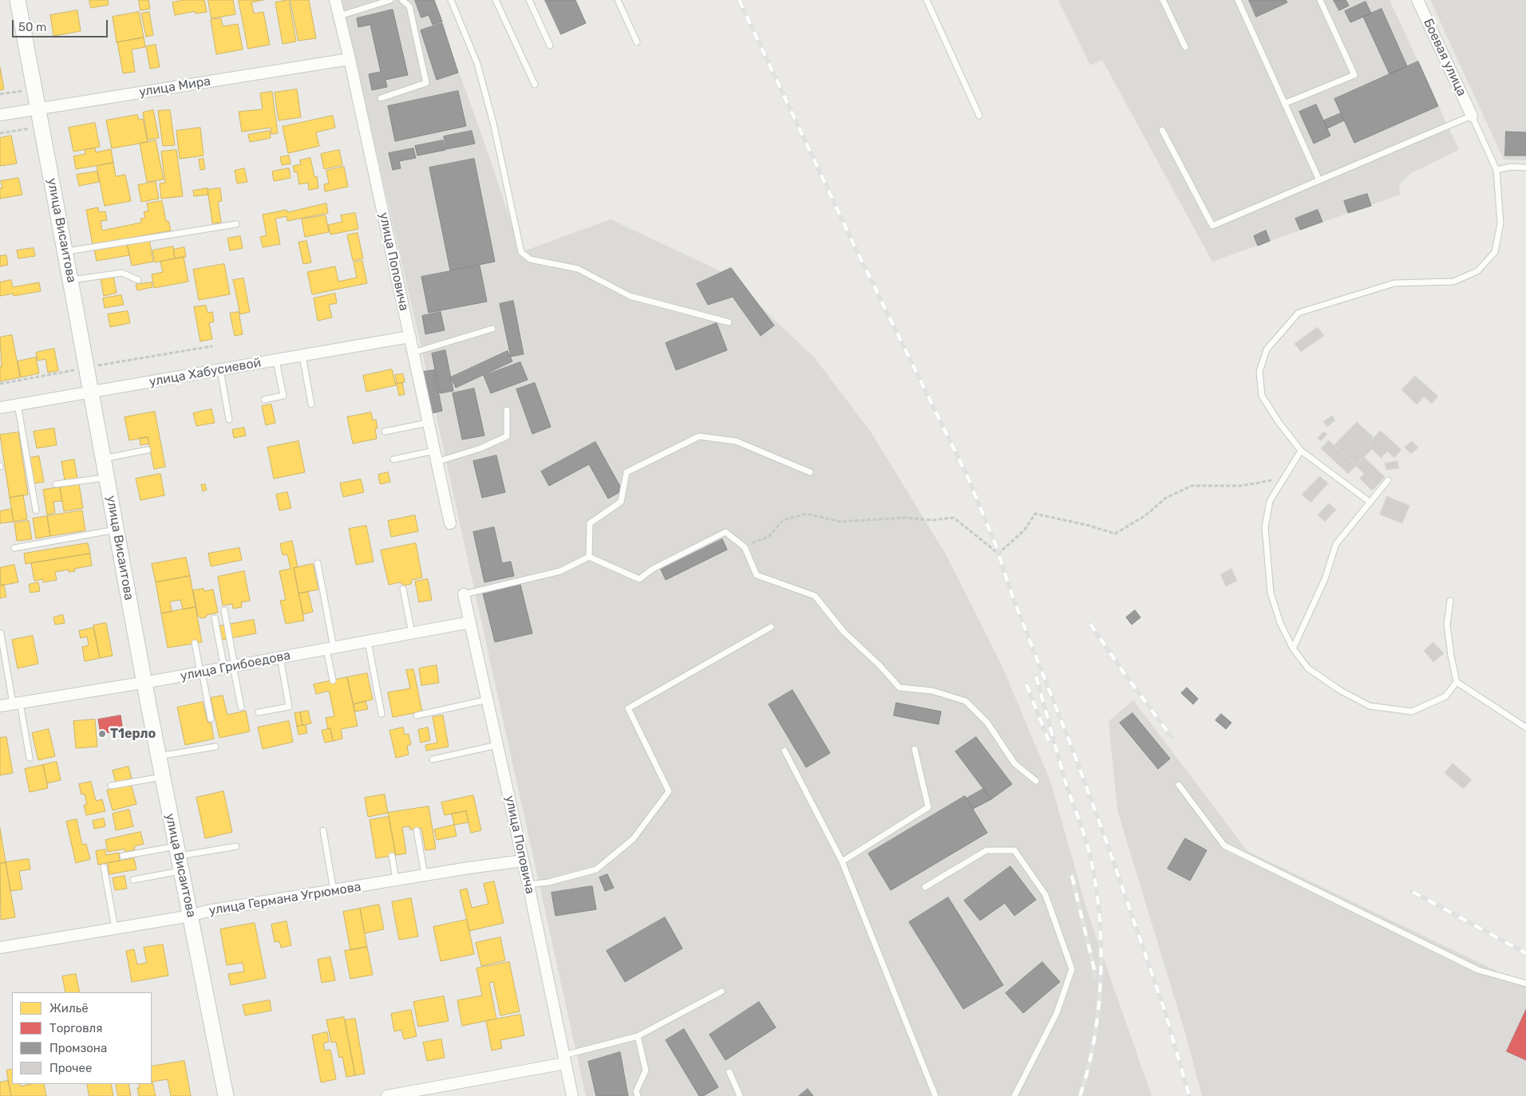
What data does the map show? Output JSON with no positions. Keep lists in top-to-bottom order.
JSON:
{
  "streets": {
    "main road": ["улица Висаитова"],
    "street": [
      "Боевая улица",
      "улица Мира",
      "улица Поповича",
      "улица Хабусиевой",
      "улица Грибоедова",
      "улица Германа Угрюмова"
    ]
  },
  "crossings": [
    ["улица Мира", "улица Висаитова"],
    ["улица Мира", "улица Поповича"],
    ["улица Висаитова", "улица Хабусиевой"],
    ["улица Висаитова", "улица Грибоедова"],
    ["улица Висаитова", "улица Германа Угрюмова"],
    ["улица Поповича", "улица Хабусиевой"],
    ["улица Поповича", "улица Грибоедова"],
    ["улица Поповича", "улица Германа Угрюмова"]
  ],
  "places": ["Т1ерло"],
  "legend": [
    "Жильё",
    "Торговля",
    "Промзона",
    "Прочее"
  ],
  "scale_bar": "50 m"
}
